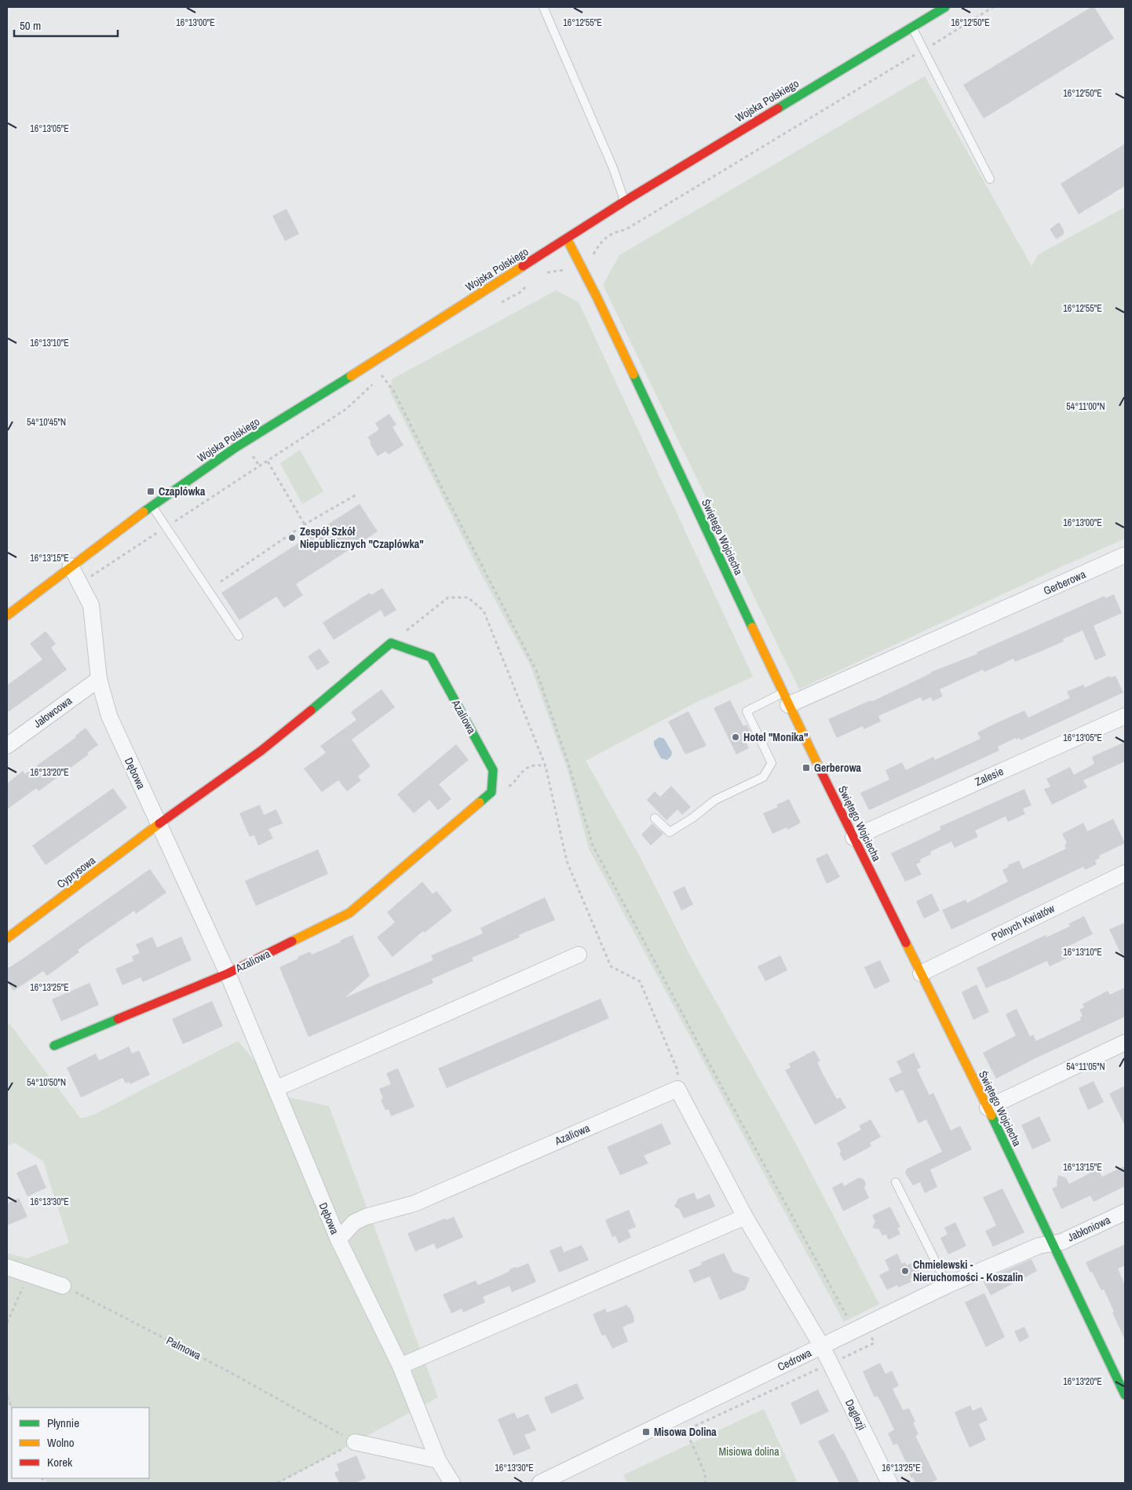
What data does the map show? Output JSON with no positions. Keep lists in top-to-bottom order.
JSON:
{
  "streets": {
    "street": [
      "Wojska Polskiego",
      "Świętego Wojciecha",
      "Gerberowa",
      "Jałowcowa",
      "Azaliowa",
      "Dębowa",
      "Zalesie",
      "Cyprysowa",
      "Polnych Kwiatów",
      "Jabłoniowa",
      "Cedrowa",
      "Daglezji"
    ],
    "path": ["Palmowa"]
  },
  "crossings": [
    ["Wojska Polskiego", "Świętego Wojciecha"],
    ["Wojska Polskiego", "Dębowa"],
    ["Świętego Wojciecha", "Gerberowa"],
    ["Świętego Wojciecha", "Zalesie"],
    ["Świętego Wojciecha", "Polnych Kwiatów"],
    ["Świętego Wojciecha", "Jabłoniowa"],
    ["Świętego Wojciecha", "Cedrowa"],
    ["Jałowcowa", "Dębowa"],
    ["Azaliowa", "Dębowa"],
    ["Dębowa", "Cyprysowa"],
    ["Jabłoniowa", "Cedrowa"],
    ["Cedrowa", "Daglezji"]
  ],
  "parks": ["Misiowa dolina"],
  "places": {
    "transit": ["Czaplówka", "Gerberowa", "Misowa Dolina"],
    "other": ["Zespół Szkół Niepublicznych \"Czaplówka\"", "Hotel \"Monika\"", "Chmielewski - Nieruchomości - Koszalin"]
  },
  "legend": ["Płynnie", "Wolno", "Korek"],
  "scale_bar": "50 m",
  "coordinates": [
    "16°13'00\"E",
    "16°12'55\"E",
    "16°12'50\"E",
    "16°13'05\"E",
    "16°13'10\"E",
    "54°11'00\"N",
    "54°10'45\"N",
    "16°13'15\"E",
    "16°13'20\"E",
    "16°13'25\"E",
    "54°11'05\"N",
    "54°10'50\"N",
    "16°13'30\"E"
  ]
}
